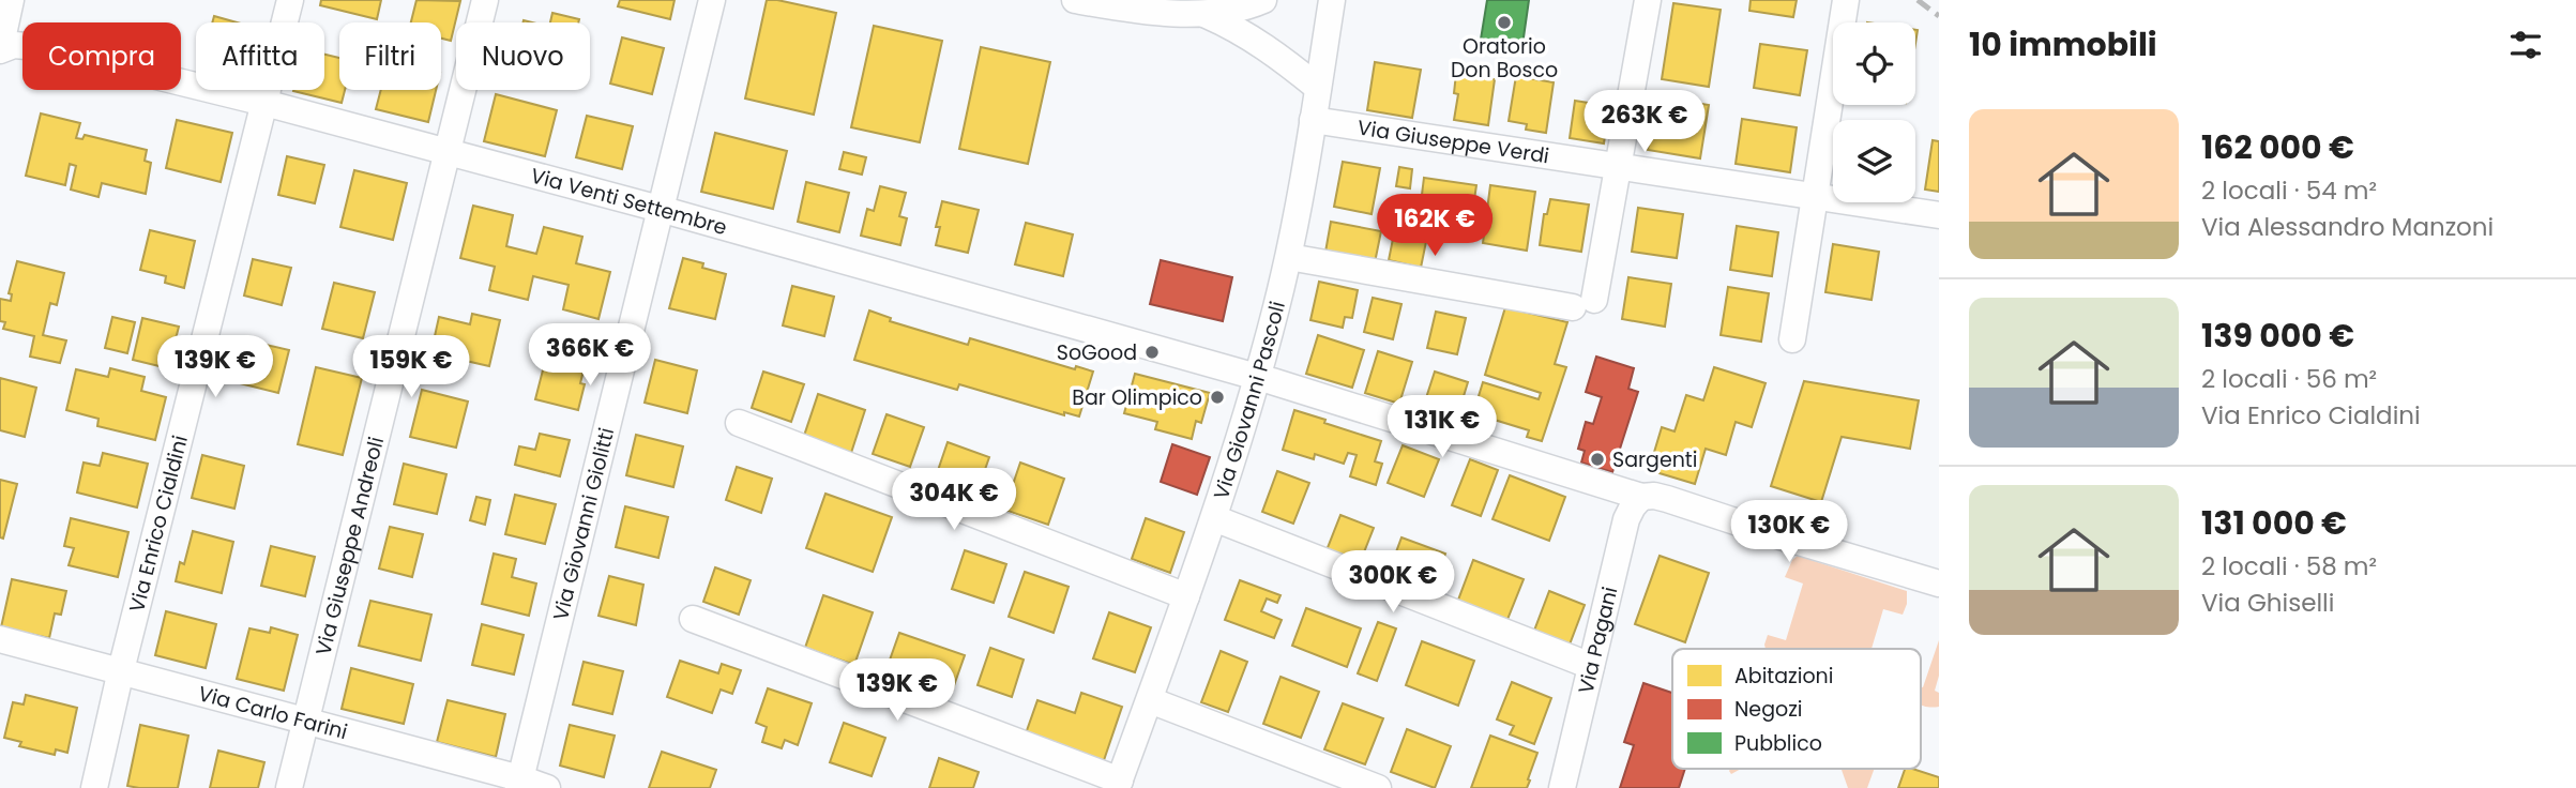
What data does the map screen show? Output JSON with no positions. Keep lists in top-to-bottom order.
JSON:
{
  "streets": {
    "street": [
      "Via Giuseppe Verdi",
      "Via Venti Settembre",
      "Via Giovanni Pascoli",
      "Via Enrico Cialdini",
      "Via Giovanni Giolitti",
      "Via Giuseppe Andreoli",
      "Via Pagani",
      "Via Carlo Farini"
    ]
  },
  "crossings": [
    ["Via Giuseppe Verdi", "Via Giovanni Pascoli"],
    ["Via Venti Settembre", "Via Giovanni Pascoli"],
    ["Via Venti Settembre", "Via Enrico Cialdini"],
    ["Via Venti Settembre", "Via Giovanni Giolitti"],
    ["Via Venti Settembre", "Via Giuseppe Andreoli"],
    ["Via Venti Settembre", "Via Pagani"],
    ["Via Enrico Cialdini", "Via Carlo Farini"],
    ["Via Giovanni Giolitti", "Via Carlo Farini"],
    ["Via Giuseppe Andreoli", "Via Carlo Farini"]
  ],
  "places": [
    "Oratorio Don Bosco",
    "SoGood",
    "Bar Olimpico",
    "Sargenti"
  ],
  "legend": ["Abitazioni", "Negozi", "Pubblico"],
  "page": {
    "heading": "10 immobili",
    "chip": [
      "Compra",
      "Affitta",
      "Filtri",
      "Nuovo"
    ],
    "price": [
      "263K €",
      "162K €",
      "366K €",
      "139K €",
      "159K €",
      "131K €",
      "304K €",
      "130K €",
      "300K €",
      "139K €"
    ],
    "list": [
      {
        "name": "162 000 €",
        "note": "2 locali · 54 m² · Via Alessandro Manzoni"
      },
      {
        "name": "139 000 €",
        "note": "2 locali · 56 m² · Via Enrico Cialdini"
      },
      {
        "name": "131 000 €",
        "note": "2 locali · 58 m² · Via Ghiselli"
      }
    ]
  }
}
